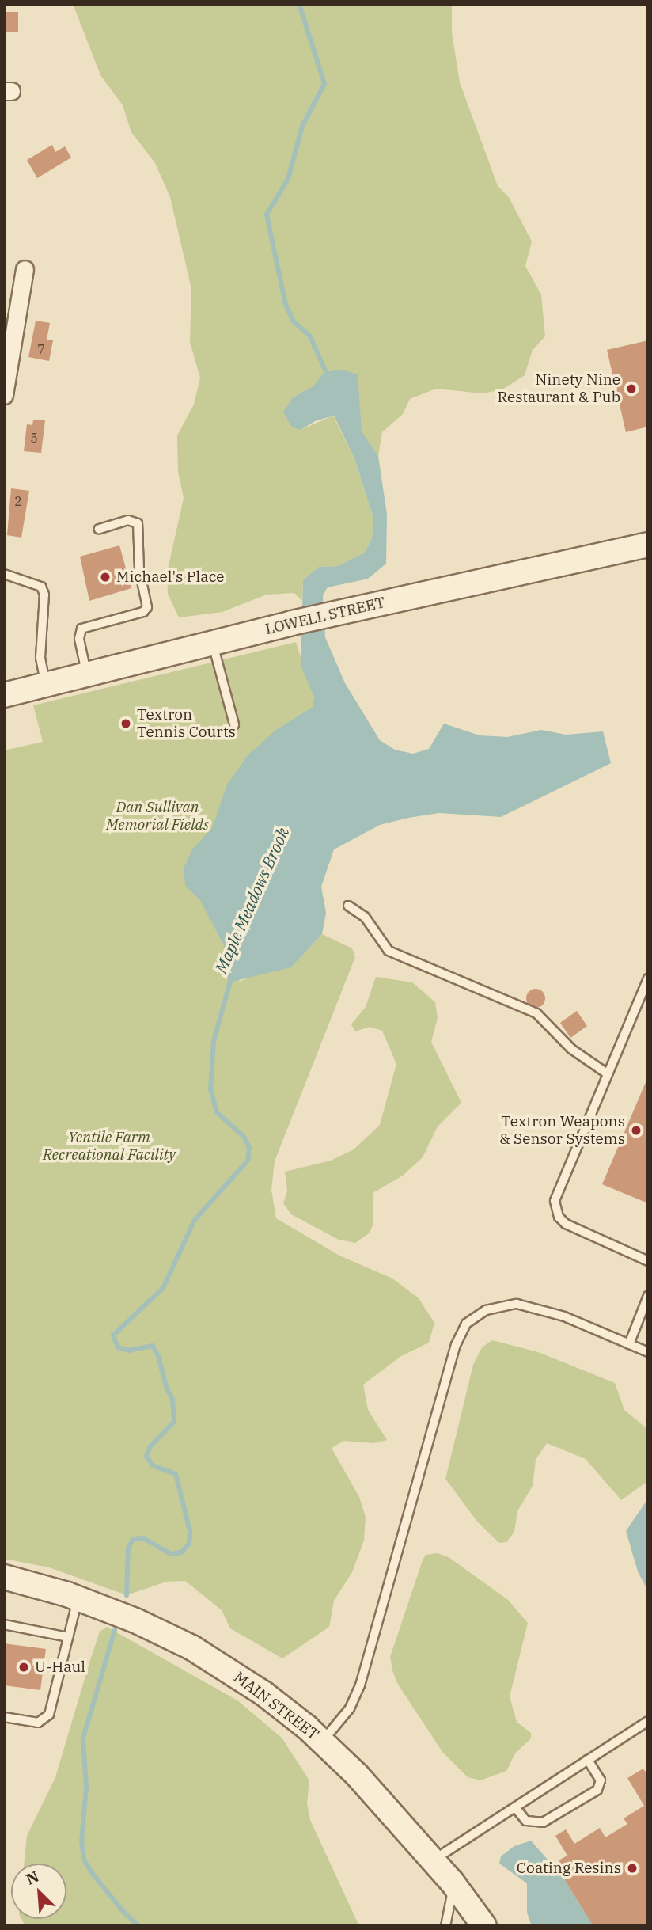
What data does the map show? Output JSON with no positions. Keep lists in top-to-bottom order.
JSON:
{
  "streets": {
    "main road": ["LOWELL STREET", "MAIN STREET"]
  },
  "water": ["Maple Meadows Brook"],
  "parks": ["Dan Sullivan Memorial Fields", "Yentile Farm Recreational Facility"],
  "places": [
    "Ninety Nine Restaurant & Pub",
    "Michael's Place",
    "Textron Tennis Courts",
    "Textron Weapons & Sensor Systems",
    "U-Haul",
    "Coating Resins"
  ],
  "house_numbers": ["7", "5", "2"],
  "north": "top left"
}
